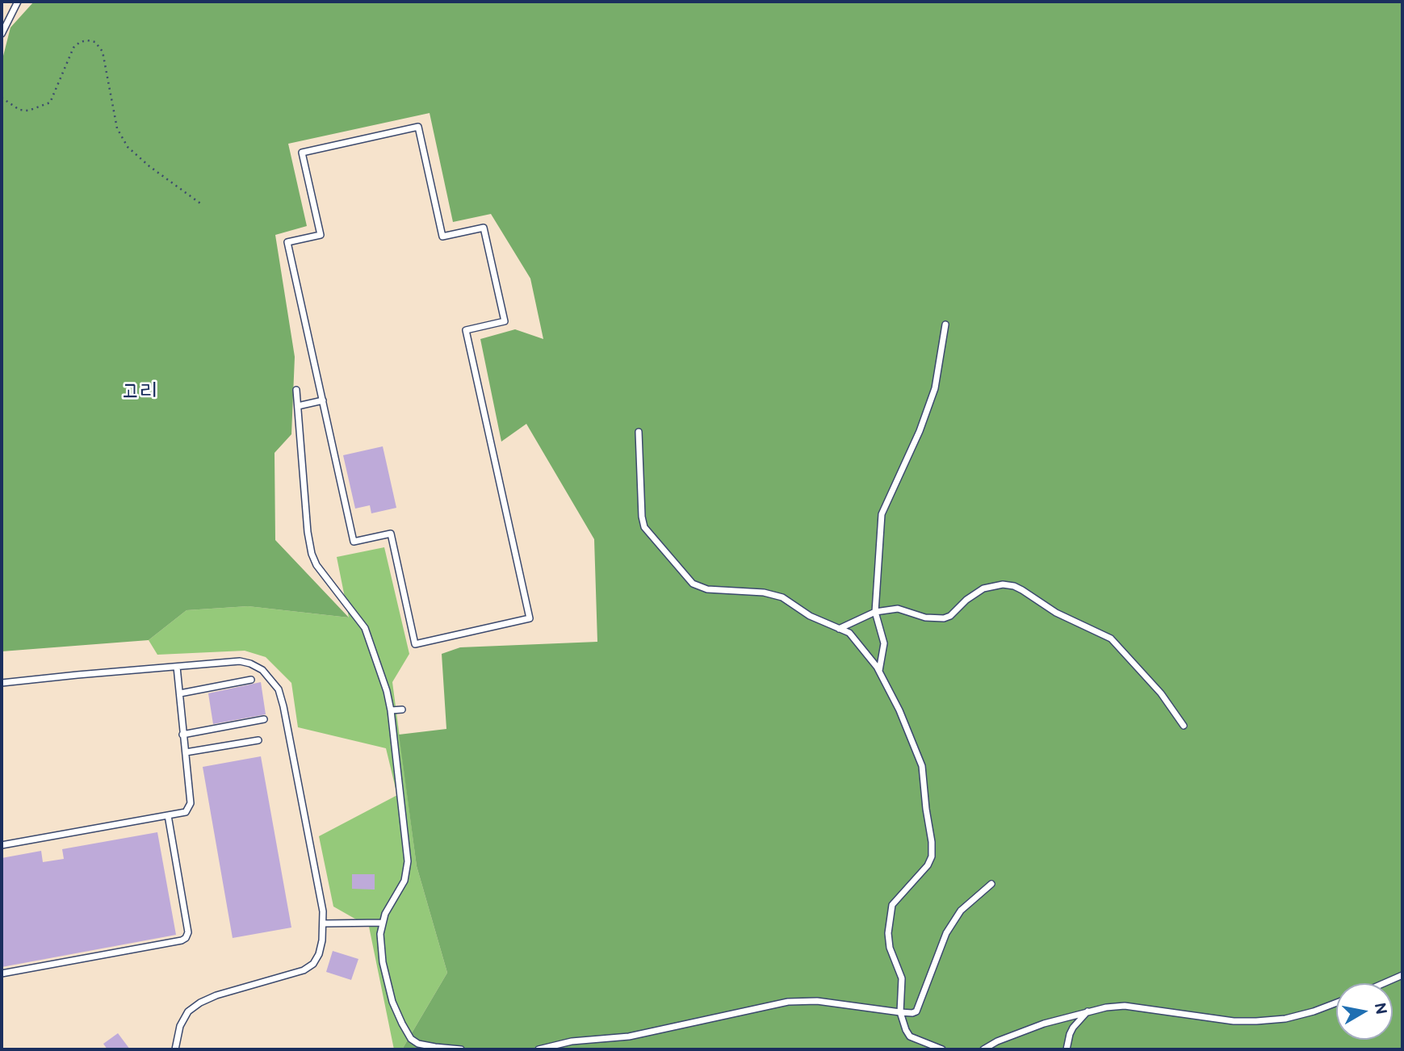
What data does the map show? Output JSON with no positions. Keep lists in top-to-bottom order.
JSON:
{
  "districts": ["고리"],
  "north": "right"
}
